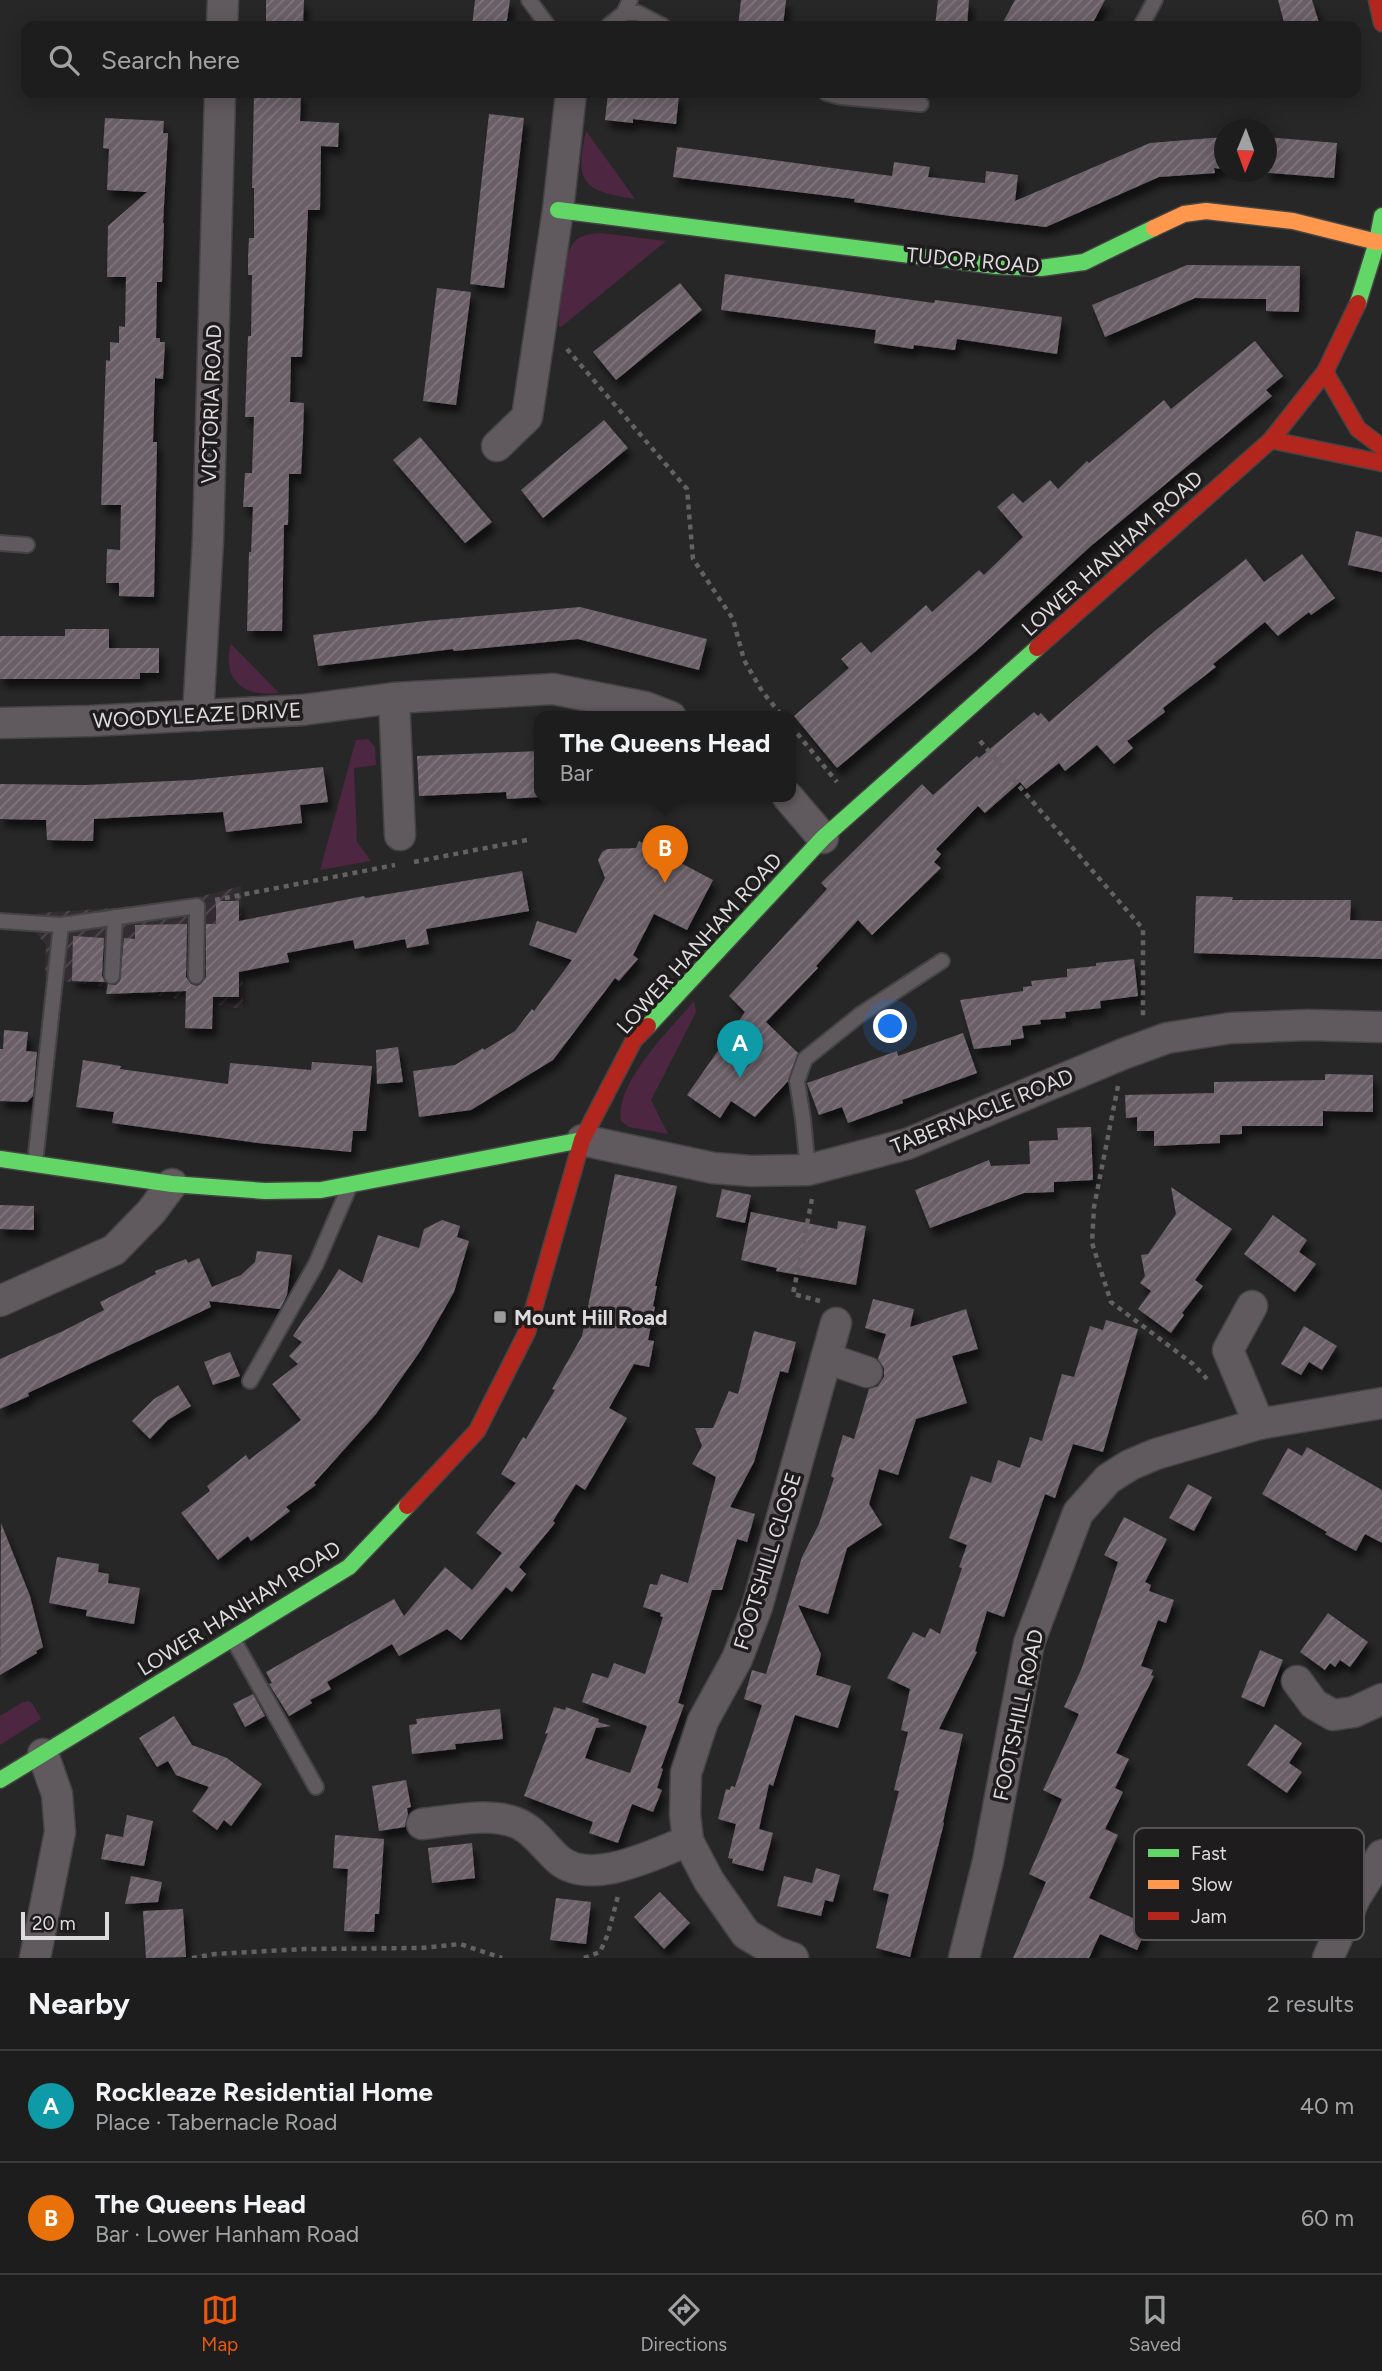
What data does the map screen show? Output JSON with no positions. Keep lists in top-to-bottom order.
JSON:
{
  "streets": {
    "main road": ["TUDOR ROAD", "LOWER HANHAM ROAD"],
    "street": [
      "VICTORIA ROAD",
      "WOODYLEAZE DRIVE",
      "TABERNACLE ROAD",
      "FOOTSHILL CLOSE",
      "FOOTSHILL ROAD"
    ]
  },
  "crossings": [
    ["TUDOR ROAD", "LOWER HANHAM ROAD"],
    ["VICTORIA ROAD", "WOODYLEAZE DRIVE"],
    ["LOWER HANHAM ROAD", "TABERNACLE ROAD"]
  ],
  "places": {
    "transit": ["Mount Hill Road"]
  },
  "legend": ["Fast", "Slow", "Jam"],
  "scale_bar": "20 m",
  "north": "bottom",
  "page": {
    "search": "Search here",
    "popup": ["The Queens Head", "Bar"],
    "pins": ["B", "A"],
    "scale": "20 m",
    "heading": ["Nearby", "2 results"],
    "list": [
      {
        "mark": "A",
        "name": "Rockleaze Residential Home",
        "note": "Place · Tabernacle Road",
        "value": "40 m"
      },
      {
        "mark": "B",
        "name": "The Queens Head",
        "note": "Bar · Lower Hanham Road",
        "value": "60 m"
      }
    ],
    "nav": ["Map", "Directions", "Saved"]
  }
}
